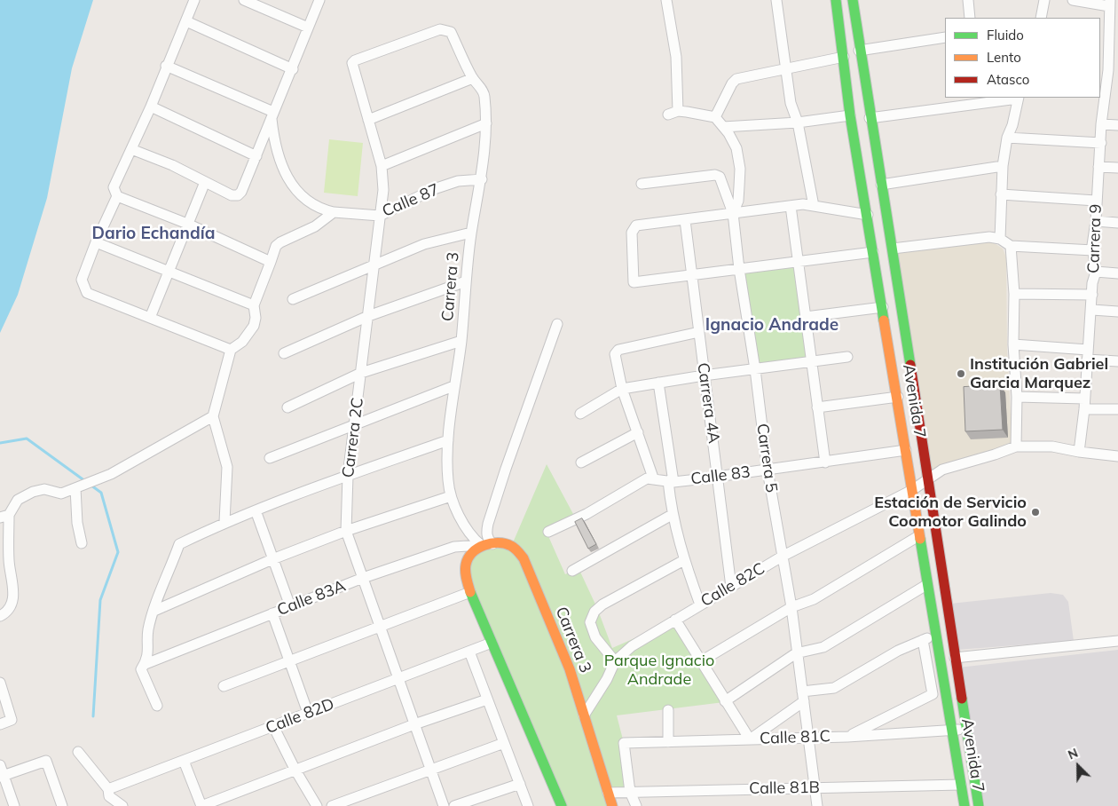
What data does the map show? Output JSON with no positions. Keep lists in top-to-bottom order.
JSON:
{
  "streets": {
    "main road": ["Carrera 3", "Avenida 7"],
    "street": [
      "Calle 87",
      "Carrera 9",
      "Carrera 4A",
      "Carrera 2C",
      "Carrera 5",
      "Calle 83",
      "Calle 82C",
      "Calle 83A",
      "Calle 82D",
      "Calle 81C",
      "Calle 81B"
    ]
  },
  "crossings": [
    ["Calle 87", "Carrera 3"],
    ["Calle 87", "Carrera 2C"],
    ["Carrera 3", "Carrera 2C"],
    ["Carrera 3", "Calle 82C"],
    ["Carrera 3", "Calle 83A"],
    ["Carrera 3", "Calle 81B"],
    ["Avenida 7", "Calle 83"],
    ["Avenida 7", "Calle 82C"],
    ["Avenida 7", "Calle 81C"],
    ["Avenida 7", "Calle 81B"],
    ["Carrera 4A", "Calle 83"],
    ["Carrera 4A", "Calle 82C"],
    ["Carrera 2C", "Calle 83A"],
    ["Carrera 2C", "Calle 82D"],
    ["Carrera 5", "Calle 83"],
    ["Carrera 5", "Calle 82C"],
    ["Carrera 5", "Calle 81C"],
    ["Carrera 5", "Calle 81B"],
    ["Calle 81C", "Calle 81B"]
  ],
  "districts": ["Dario Echandía", "Ignacio Andrade"],
  "parks": ["Parque Ignacio Andrade"],
  "places": ["Institución Gabriel Garcia Marquez", "Estación de Servicio Coomotor Galindo"],
  "legend": ["Fluido", "Lento", "Atasco"],
  "north": "top left"
}
